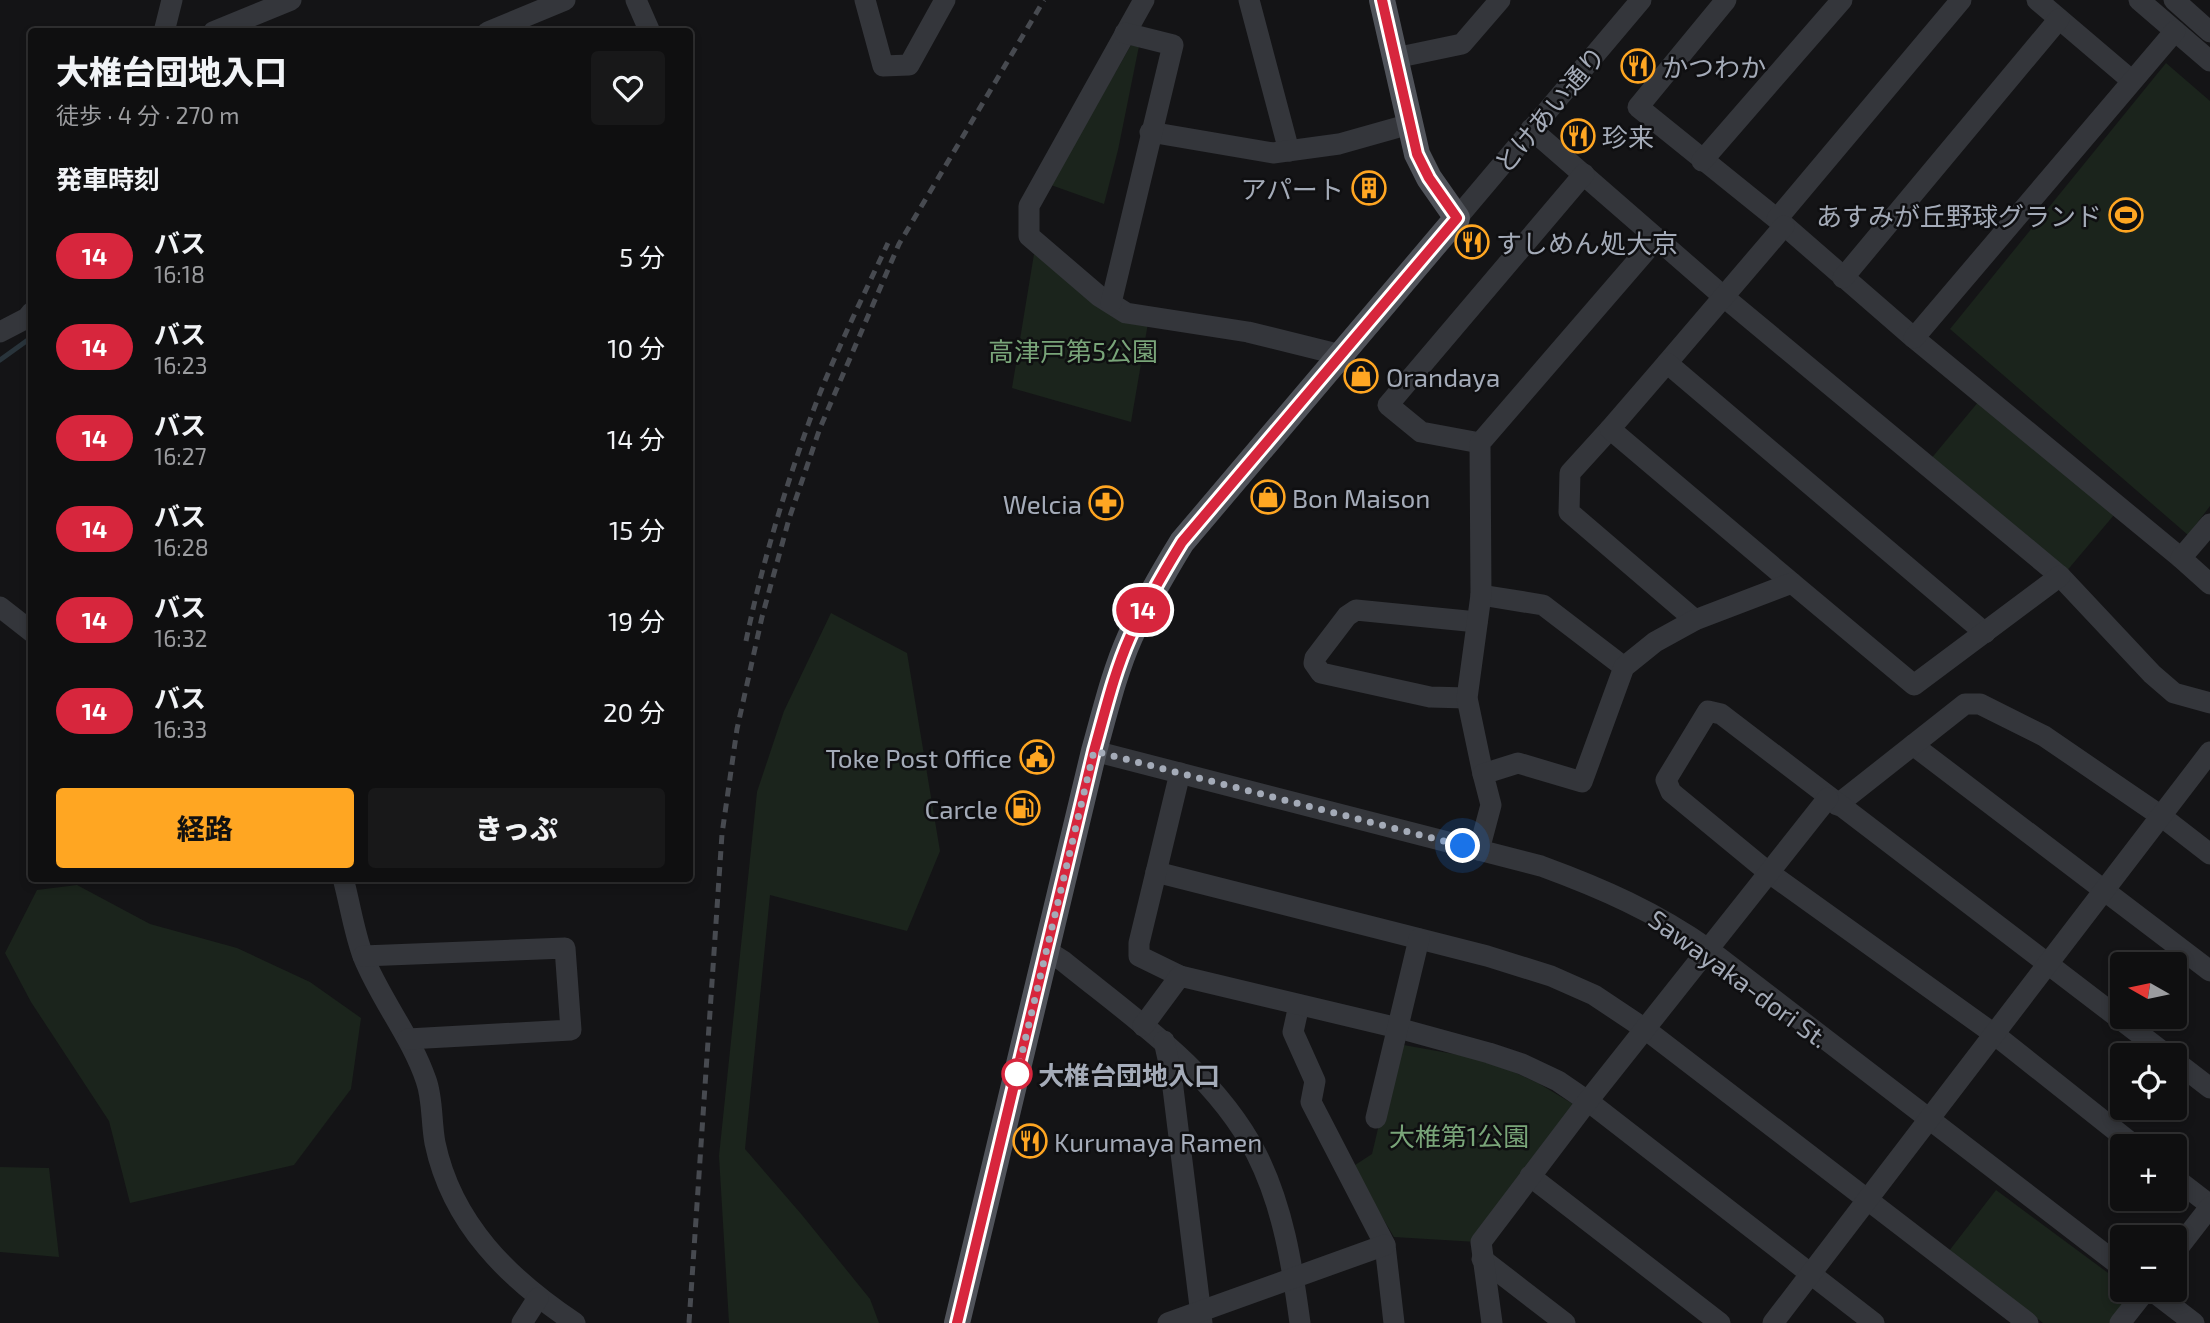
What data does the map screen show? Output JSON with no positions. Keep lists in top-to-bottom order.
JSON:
{
  "streets": {
    "street": ["とけあい通り", "Sawayaka-dori St."]
  },
  "parks": ["高津戸第5公園", "大椎第1公園"],
  "places": {
    "restaurant": [
      "かつわか",
      "珍来",
      "すしめん処大京",
      "Kurumaya Ramen"
    ],
    "building": ["アパート"],
    "sports": ["あすみが丘野球グランド"],
    "shop": ["Orandaya", "Bon Maison"],
    "pharmacy": ["Welcia"],
    "public building": ["Toke Post Office"],
    "fuel station": ["Carcle"],
    "other": ["大椎台団地入口"]
  },
  "lines": ["bus line 14"],
  "north": "left",
  "page": {
    "on_map": "14",
    "heading": [
      ["大椎台団地入口", "徒歩 · 4 分 · 270 m"],
      "発車時刻"
    ],
    "list": [
      {
        "mark": "14",
        "name": "バス",
        "note": "16:18",
        "value": "5 分"
      },
      {
        "mark": "14",
        "name": "バス",
        "note": "16:23",
        "value": "10 分"
      },
      {
        "mark": "14",
        "name": "バス",
        "note": "16:27",
        "value": "14 分"
      },
      {
        "mark": "14",
        "name": "バス",
        "note": "16:28",
        "value": "15 分"
      },
      {
        "mark": "14",
        "name": "バス",
        "note": "16:32",
        "value": "19 分"
      },
      {
        "mark": "14",
        "name": "バス",
        "note": "16:33",
        "value": "20 分"
      }
    ],
    "buttons": ["経路", "きっぷ"],
    "map_buttons": ["+", "−"]
  }
}
